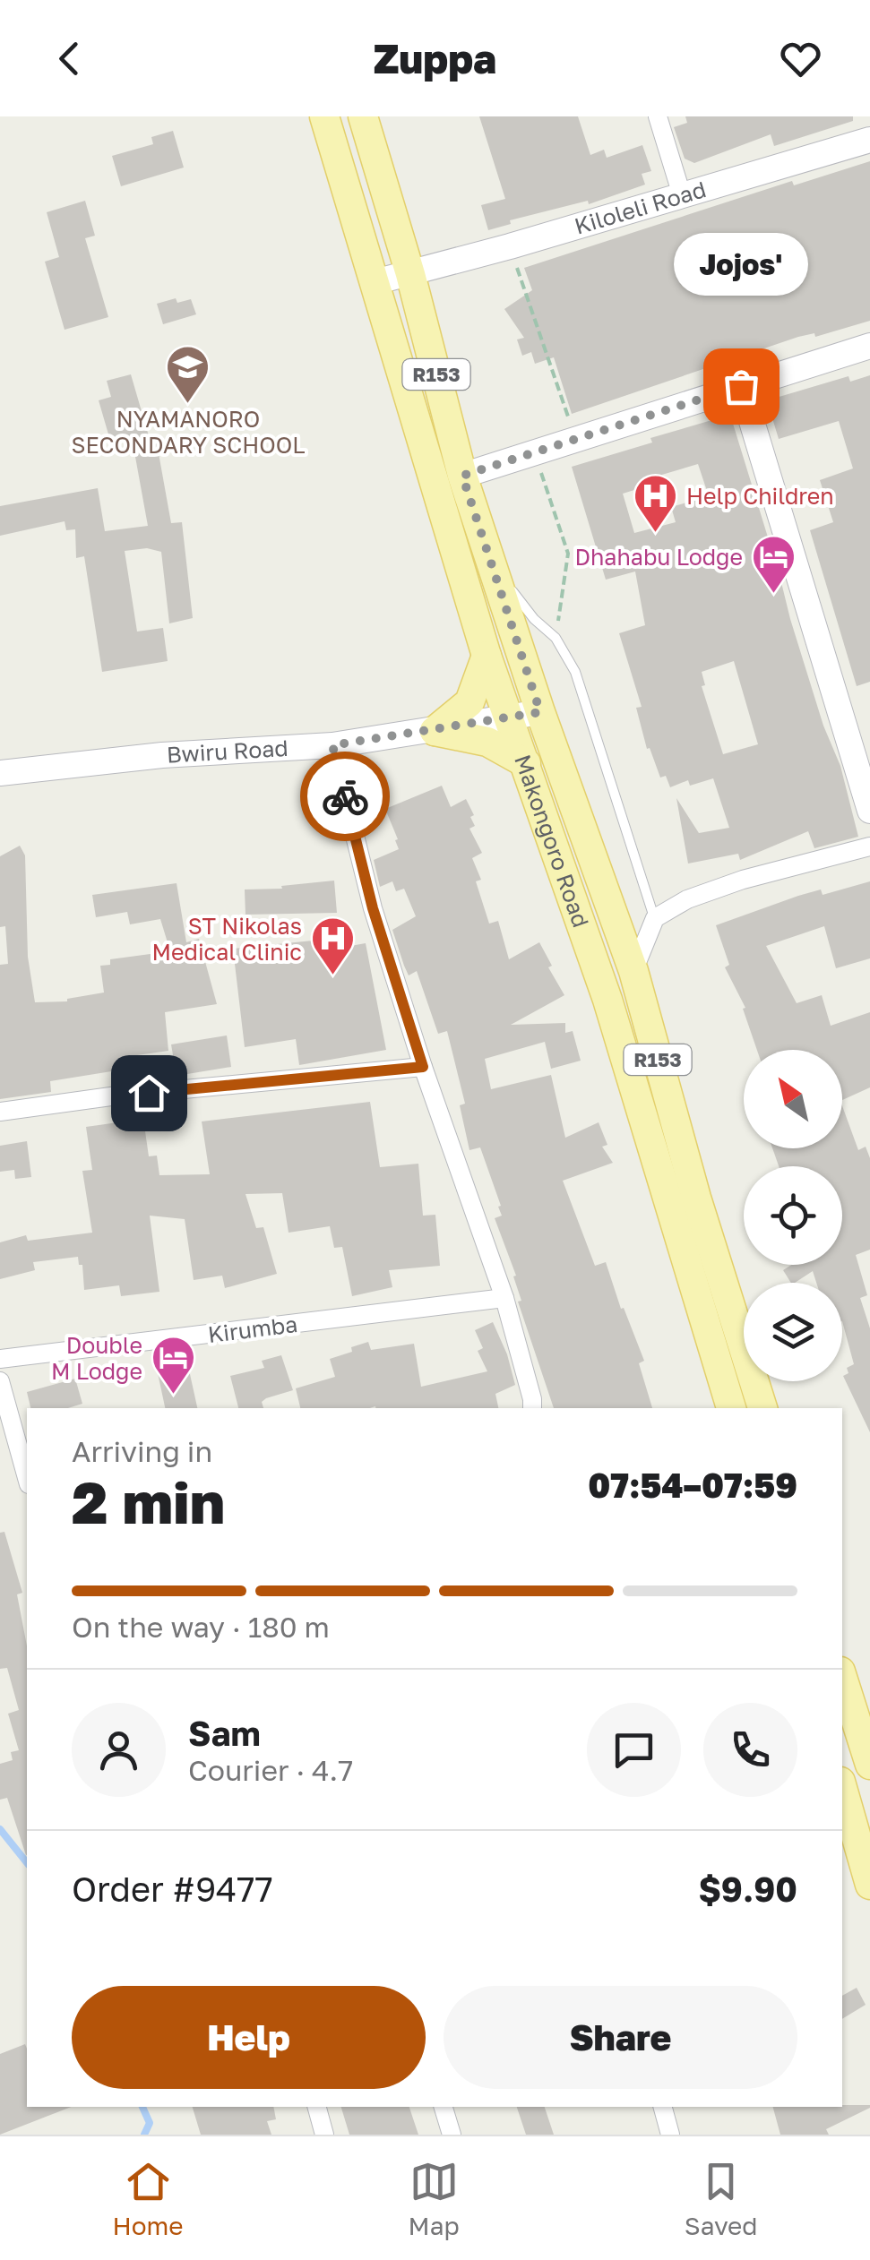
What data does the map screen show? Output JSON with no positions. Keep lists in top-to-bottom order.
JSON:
{
  "streets": {
    "main road": [
      "Kiloleli Road",
      "R153",
      "Bwiru Road",
      "Makongoro Road"
    ],
    "street": ["Kirumba"]
  },
  "crossings": [
    ["Kiloleli Road", "Makongoro Road"],
    ["Bwiru Road", "Makongoro Road"]
  ],
  "places": {
    "other": ["Jojos'"],
    "school or university": ["NYAMANORO SECONDARY SCHOOL"],
    "hospital": ["Help Children", "ST Nikolas Medical Clinic"],
    "hotel": ["Dhahabu Lodge", "Double M Lodge"]
  },
  "north": "top left",
  "page": {
    "header": "Zuppa",
    "bubble": "Jojos'",
    "heading": ["2 min", "Arriving in", "07:54–07:59"],
    "panel": [
      "Sam",
      "Courier · 4.7",
      "Order #9477",
      "$9.90"
    ],
    "bar": "On the way · 180 m",
    "buttons": ["Help", "Share"],
    "tabs": ["Home", "Map", "Saved"]
  }
}
